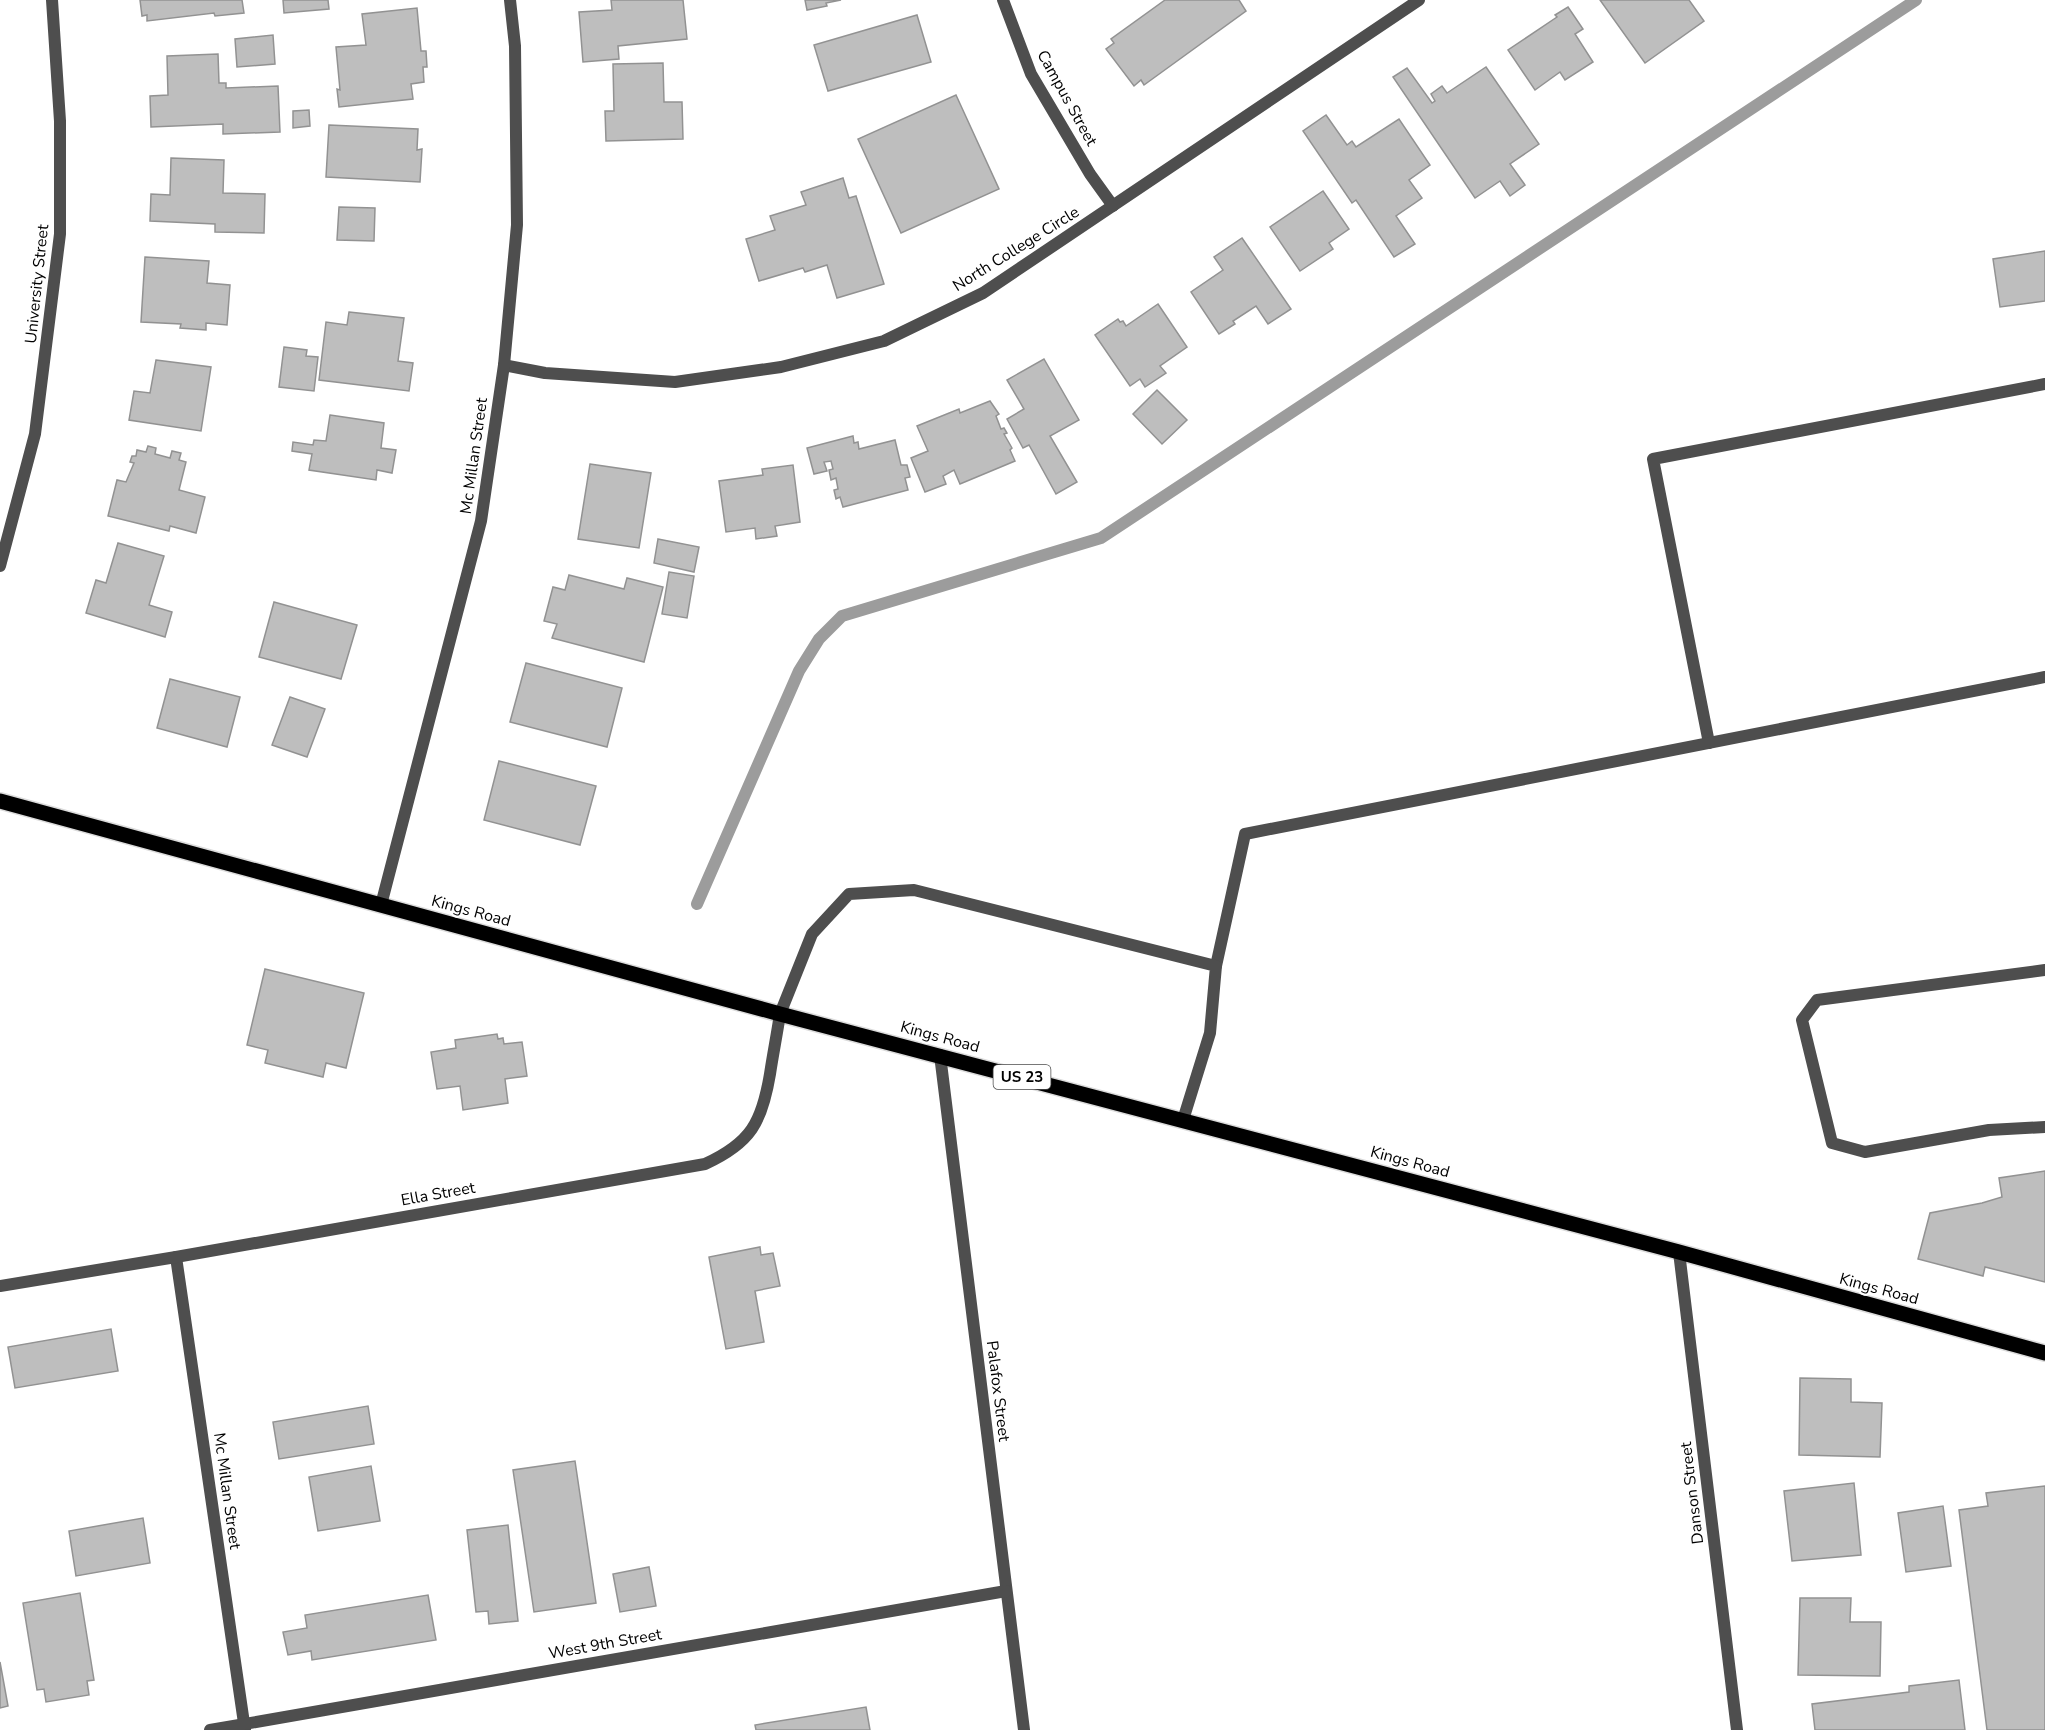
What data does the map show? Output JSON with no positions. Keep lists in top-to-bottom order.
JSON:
{
  "streets": {
    "main road": ["Kings Road", "US 23"],
    "street": [
      "Campus Street",
      "North College Circle",
      "University Street",
      "Mc Millan Street",
      "Ella Street",
      "Palafox Street",
      "Danson Street",
      "West 9th Street"
    ]
  },
  "crossings": [
    ["Campus Street", "North College Circle"],
    ["North College Circle", "Mc Millan Street"],
    ["Mc Millan Street", "Kings Road"],
    ["Mc Millan Street", "Ella Street"],
    ["Mc Millan Street", "West 9th Street"],
    ["Kings Road", "Ella Street"],
    ["Kings Road", "Palafox Street"],
    ["Kings Road", "Danson Street"],
    ["Palafox Street", "West 9th Street"]
  ]
}
